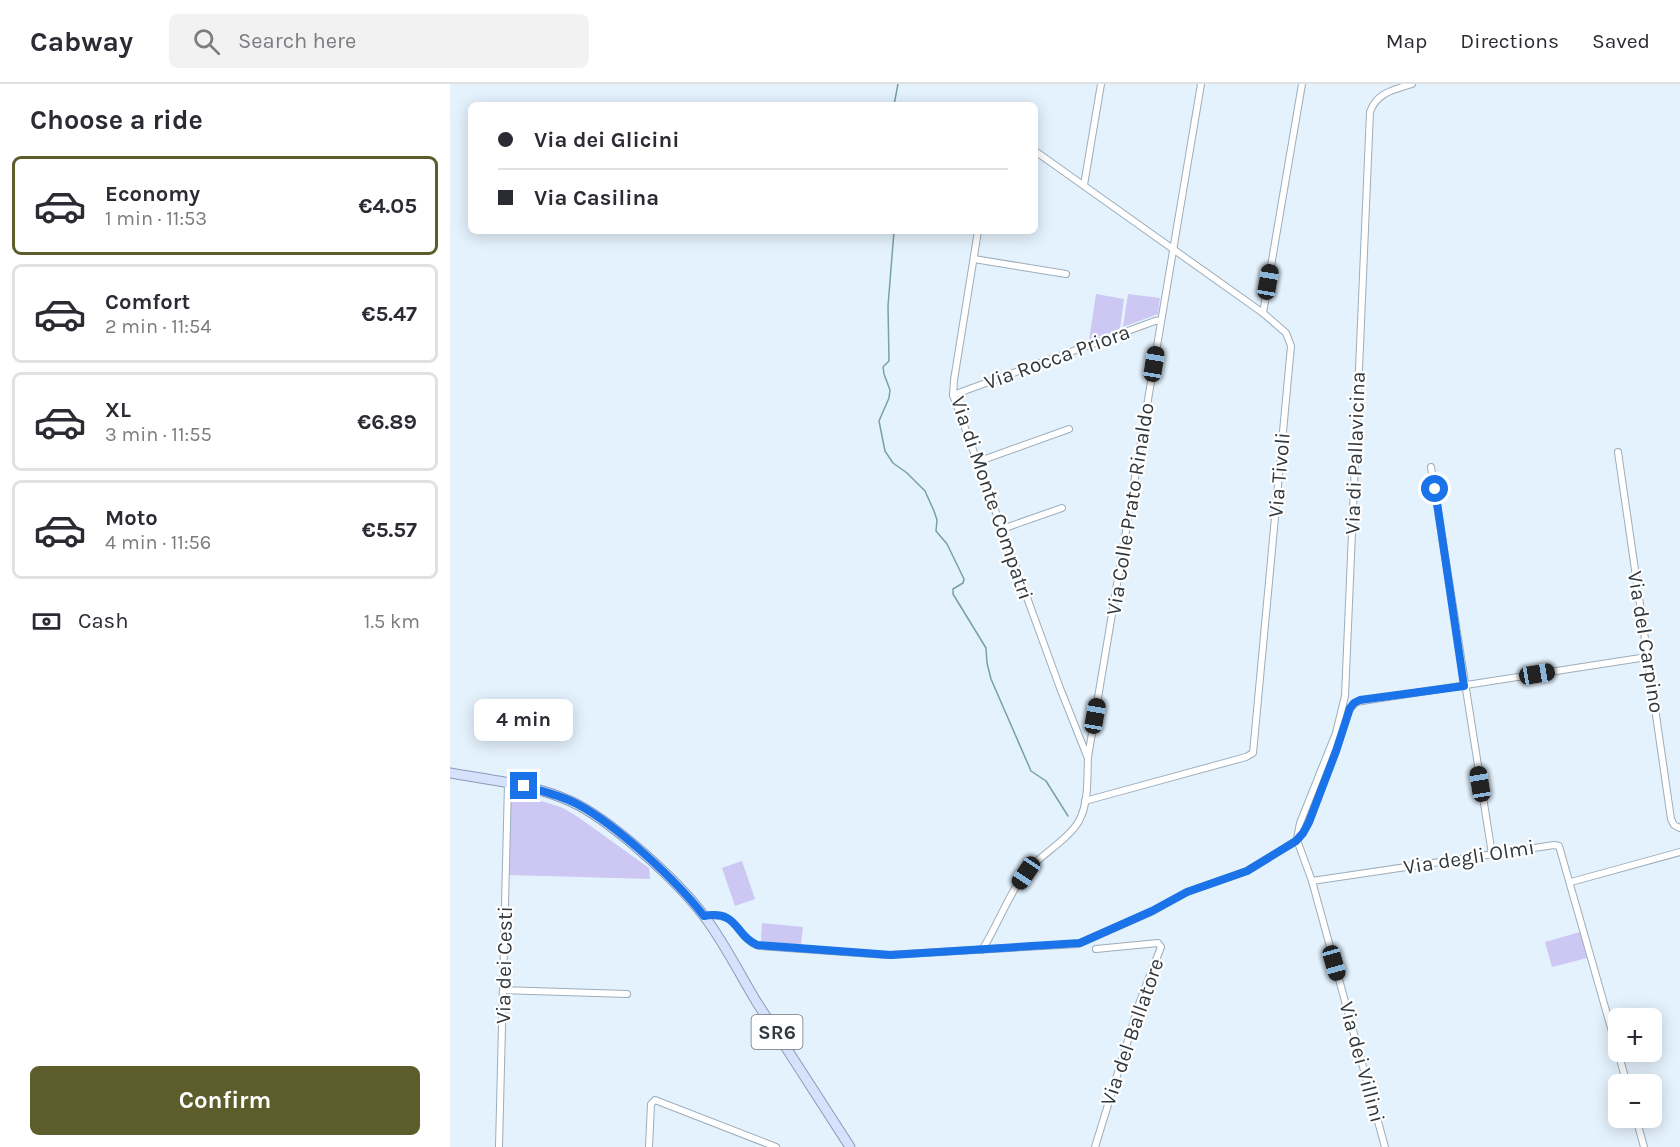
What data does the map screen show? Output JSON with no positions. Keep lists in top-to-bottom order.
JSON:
{
  "streets": {
    "main road": ["SR6"],
    "street": [
      "Via Rocca Priora",
      "Via di Pallavicina",
      "Via Tivoli",
      "Via di Monte Compatri",
      "Via Colle Prato Rinaldo",
      "Via del Carpino",
      "Via degli Olmi",
      "Via dei Cesti",
      "Via del Ballatore",
      "Via dei Villini"
    ]
  },
  "crossings": [
    ["Via Rocca Priora", "Via di Monte Compatri"],
    ["Via Rocca Priora", "Via Colle Prato Rinaldo"],
    ["Via di Pallavicina", "Via dei Villini"],
    ["Via Tivoli", "Via Colle Prato Rinaldo"],
    ["Via di Monte Compatri", "Via Colle Prato Rinaldo"],
    ["Via degli Olmi", "Via dei Villini"],
    ["Via dei Cesti", "SR6"]
  ],
  "page": {
    "header": "Cabway",
    "search": "Search here",
    "nav": ["Map", "Directions", "Saved"],
    "heading": "Choose a ride",
    "banner": ["Via dei Glicini", "Via Casilina"],
    "list": [
      {
        "name": "Economy",
        "note": "1 min · 11:53",
        "value": "€4.05"
      },
      {
        "name": "Comfort",
        "note": "2 min · 11:54",
        "value": "€5.47"
      },
      {
        "name": "XL",
        "note": "3 min · 11:55",
        "value": "€6.89"
      },
      {
        "name": "Moto",
        "note": "4 min · 11:56",
        "value": "€5.57"
      }
    ],
    "pay": ["Cash", "1.5 km"],
    "bubble": "4 min",
    "map_buttons": ["+", "−"],
    "buttons": "Confirm"
  }
}
